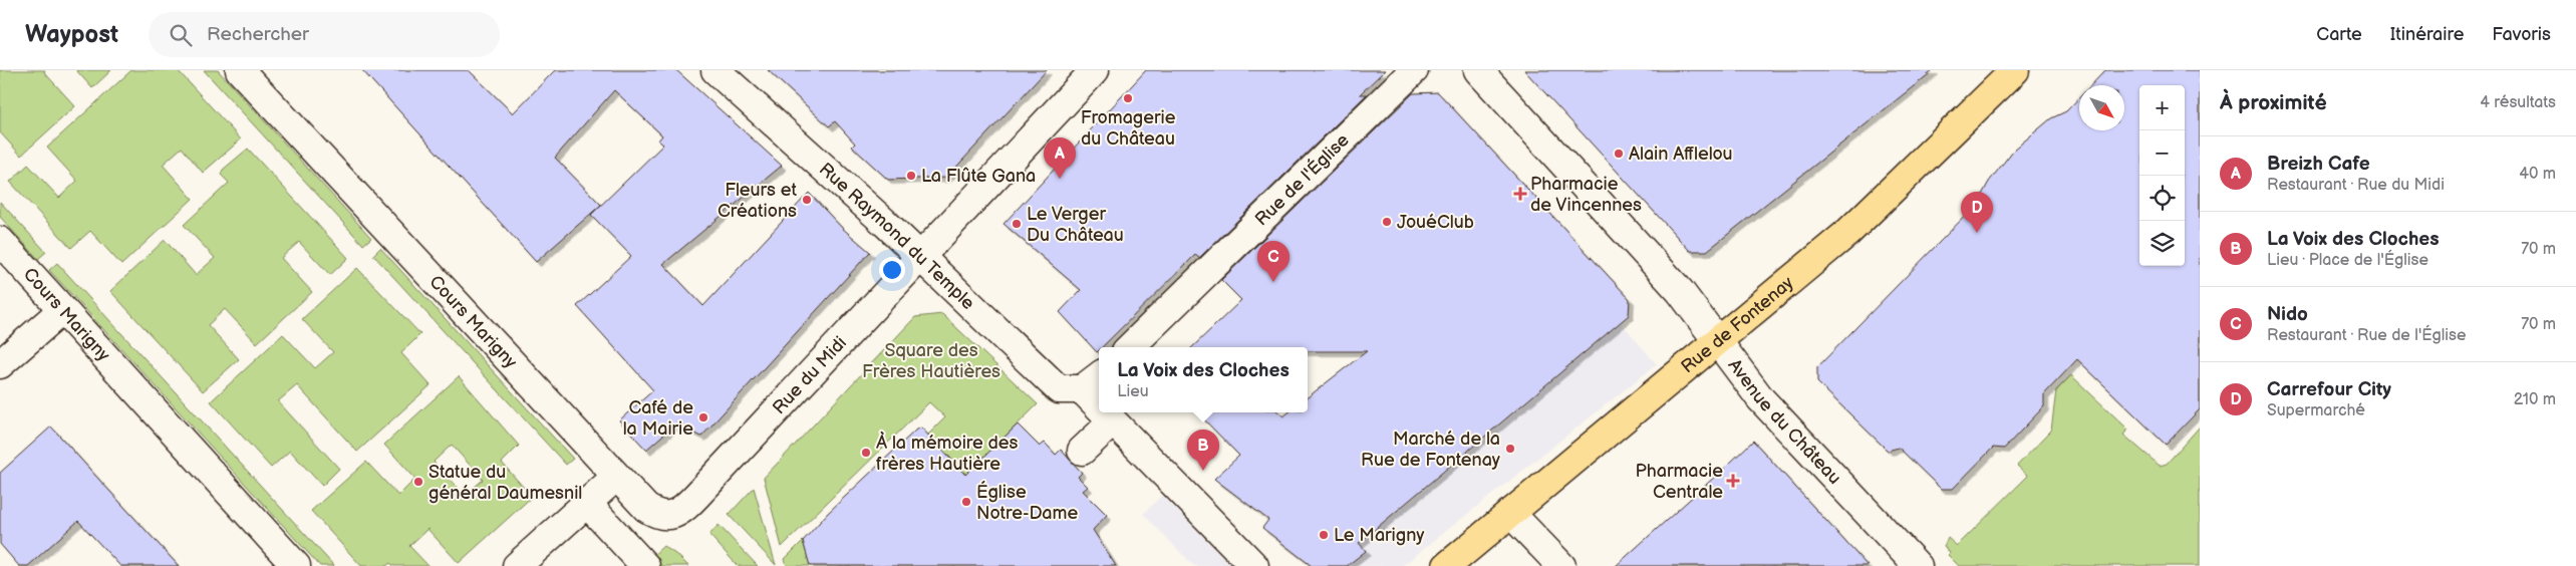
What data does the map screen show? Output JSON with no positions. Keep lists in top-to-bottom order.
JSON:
{
  "streets": {
    "main road": ["Rue de Fontenay"],
    "street": [
      "Rue de l'Église",
      "Rue Raymond du Temple",
      "Cours Marigny",
      "Rue du Midi",
      "Avenue du Château"
    ]
  },
  "crossings": [
    ["Rue Raymond du Temple", "Rue du Midi"],
    ["Cours Marigny", "Rue du Midi"],
    ["Rue de Fontenay", "Avenue du Château"]
  ],
  "parks": ["Square des Frères Hautières"],
  "places": {
    "other": [
      "Fromagerie du Château",
      "Alain Afflelou",
      "La Flûte Gana",
      "Fleurs et Créations",
      "JouéClub",
      "Le Verger Du Château",
      "Café de la Mairie",
      "Marché de la Rue de Fontenay",
      "À la mémoire des frères Hautière",
      "Statue du général Daumesnil",
      "Église Notre-Dame",
      "Le Marigny"
    ],
    "health": ["Pharmacie de Vincennes", "Pharmacie Centrale"]
  },
  "north": "bottom right",
  "page": {
    "header": "Waypost",
    "search": "Rechercher",
    "nav": ["Carte", "Itinéraire", "Favoris"],
    "heading": ["À proximité", "4 résultats"],
    "map_buttons": ["+", "−"],
    "list": [
      {
        "mark": "A",
        "name": "Breizh Cafe",
        "note": "Restaurant · Rue du Midi",
        "value": "40 m"
      },
      {
        "mark": "B",
        "name": "La Voix des Cloches",
        "note": "Lieu · Place de l'Église",
        "value": "70 m"
      },
      {
        "mark": "C",
        "name": "Nido",
        "note": "Restaurant · Rue de l'Église",
        "value": "70 m"
      },
      {
        "mark": "D",
        "name": "Carrefour City",
        "note": "Supermarché",
        "value": "210 m"
      }
    ],
    "pins": [
      "A",
      "D",
      "C",
      "B"
    ],
    "popup": ["La Voix des Cloches", "Lieu"]
  }
}
